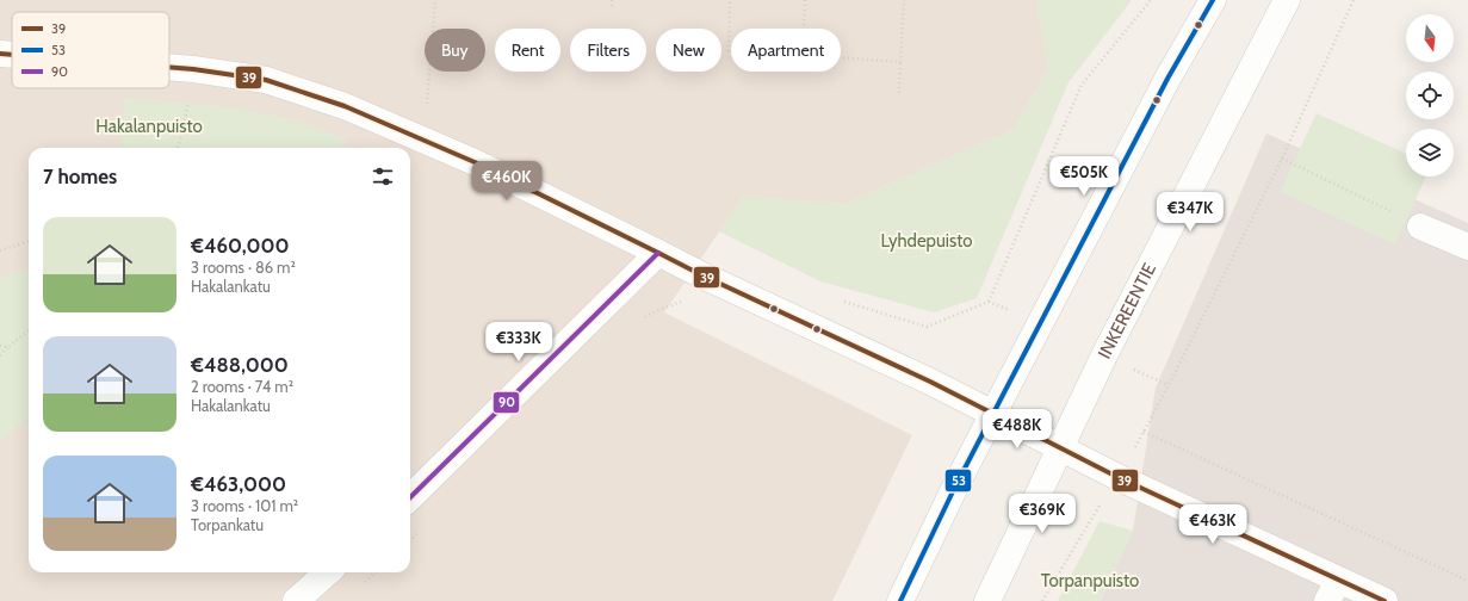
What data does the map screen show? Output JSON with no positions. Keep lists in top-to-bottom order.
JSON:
{
  "streets": {
    "street": ["INKEREENTIE"]
  },
  "parks": ["Hakalanpuisto", "Lyhdepuisto", "Torpanpuisto"],
  "lines": ["transit line 53", "transit line 39", "transit line 90"],
  "legend": ["39", "53", "90"],
  "north": "bottom",
  "page": {
    "chip": [
      "Buy",
      "Rent",
      "Filters",
      "New",
      "Apartment"
    ],
    "heading": "7 homes",
    "price": [
      "€505K",
      "€460K",
      "€347K",
      "€333K",
      "€488K",
      "€369K",
      "€463K"
    ],
    "list": [
      {
        "name": "€460,000",
        "note": "3 rooms · 86 m² · Hakalankatu"
      },
      {
        "name": "€488,000",
        "note": "2 rooms · 74 m² · Hakalankatu"
      },
      {
        "name": "€463,000",
        "note": "3 rooms · 101 m² · Torpankatu"
      }
    ]
  }
}
